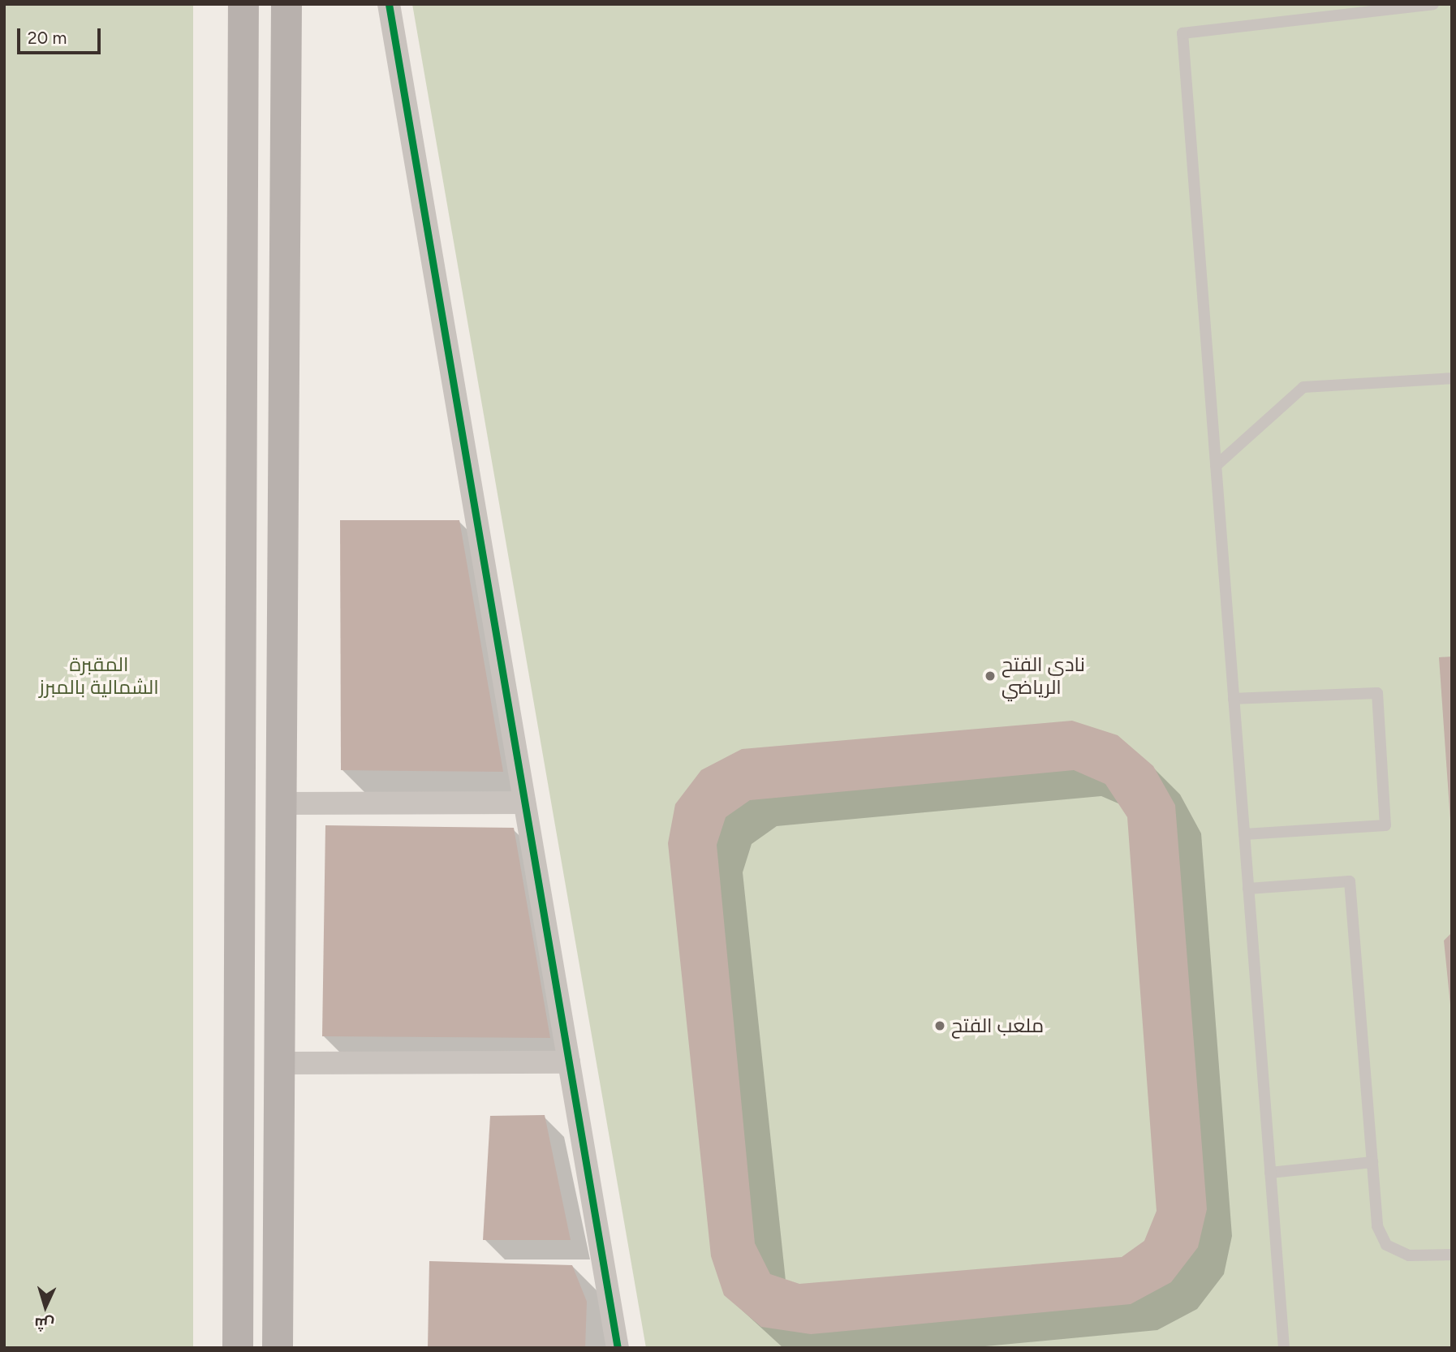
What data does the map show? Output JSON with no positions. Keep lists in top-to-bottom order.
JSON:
{
  "parks": ["المقبرة الشمالية بالمبرز"],
  "places": ["نادي الفتح الرياضي", "ملعب الفتح"],
  "scale_bar": "20 m",
  "north": "bottom"
}
